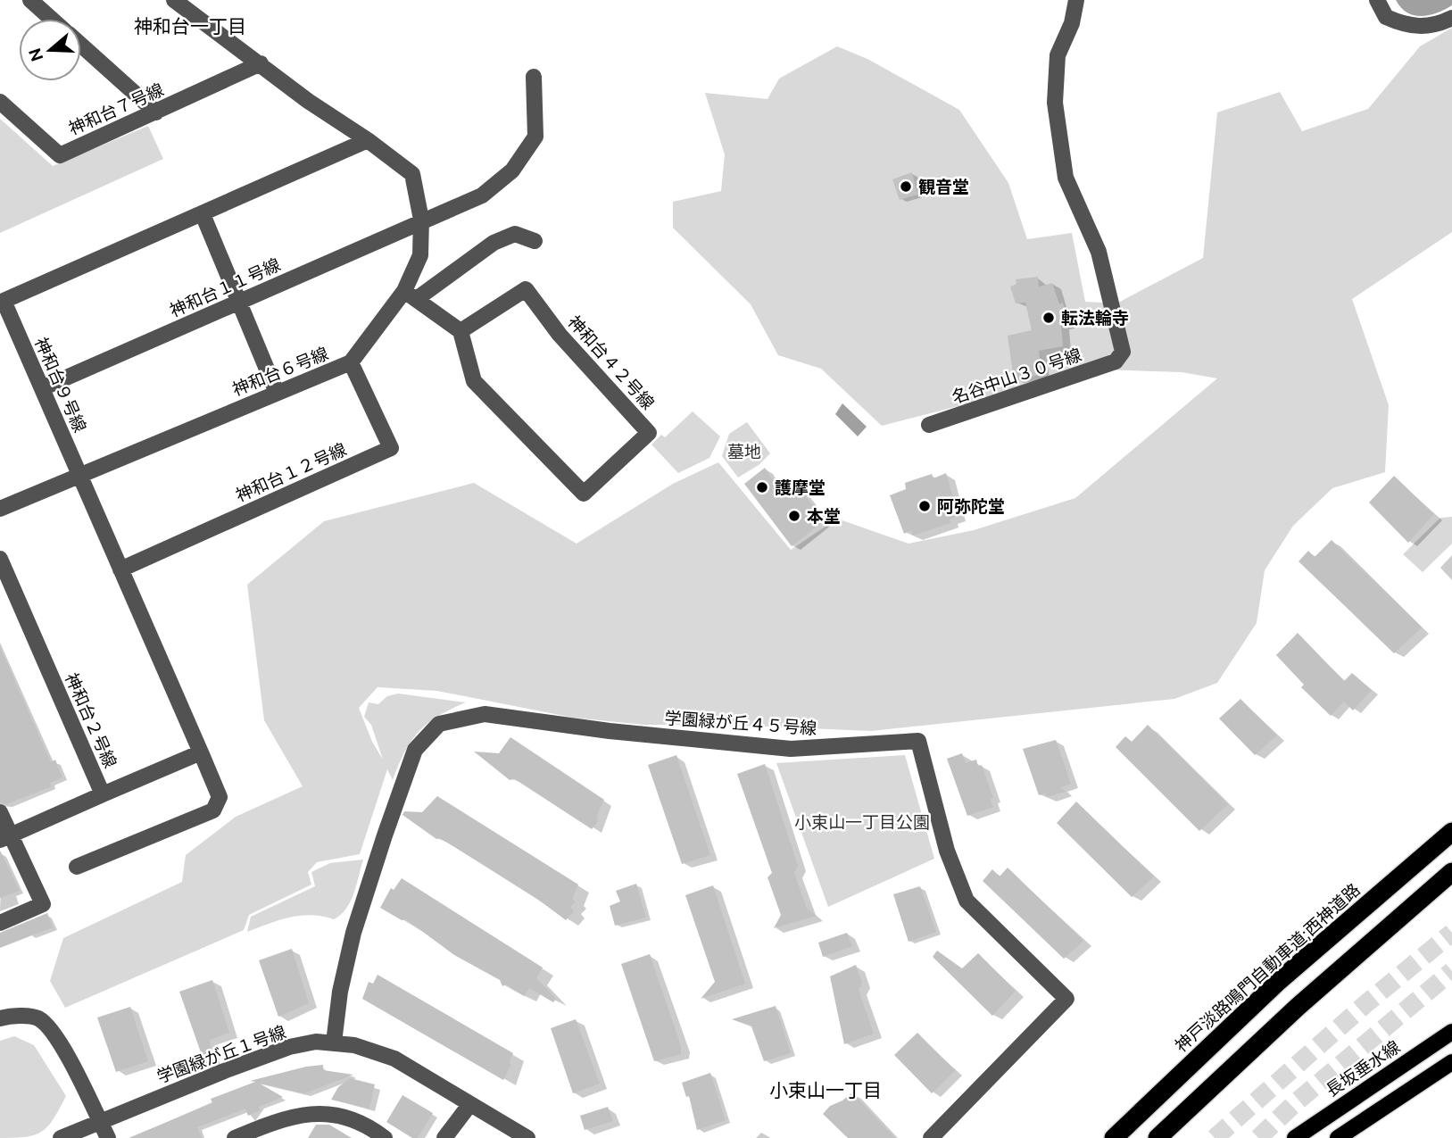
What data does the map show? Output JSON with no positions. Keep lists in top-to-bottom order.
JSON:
{
  "streets": {
    "highway": ["神戸淡路鳴門自動車道;西神道路"],
    "main road": ["長坂垂水線"],
    "street": [
      "神和台７号線",
      "神和台１１号線",
      "神和台４２号線",
      "神和台６号線",
      "名谷中山３０号線",
      "神和台９号線",
      "神和台１２号線",
      "神和台２号線",
      "学園緑が丘４５号線",
      "学園緑が丘１号線"
    ]
  },
  "crossings": [
    ["神和台７号線", "神和台６号線"],
    ["神和台１１号線", "神和台６号線"],
    ["神和台１１号線", "神和台９号線"],
    ["神和台６号線", "神和台９号線"],
    ["神和台６号線", "神和台１２号線"],
    ["神和台９号線", "神和台１２号線"],
    ["学園緑が丘４５号線", "学園緑が丘１号線"]
  ],
  "districts": ["神和台一丁目", "小束山一丁目"],
  "parks": ["墓地", "小束山一丁目公園"],
  "places": [
    "観音堂",
    "転法輪寺",
    "護摩堂",
    "阿弥陀堂",
    "本堂"
  ],
  "north": "left"
}
